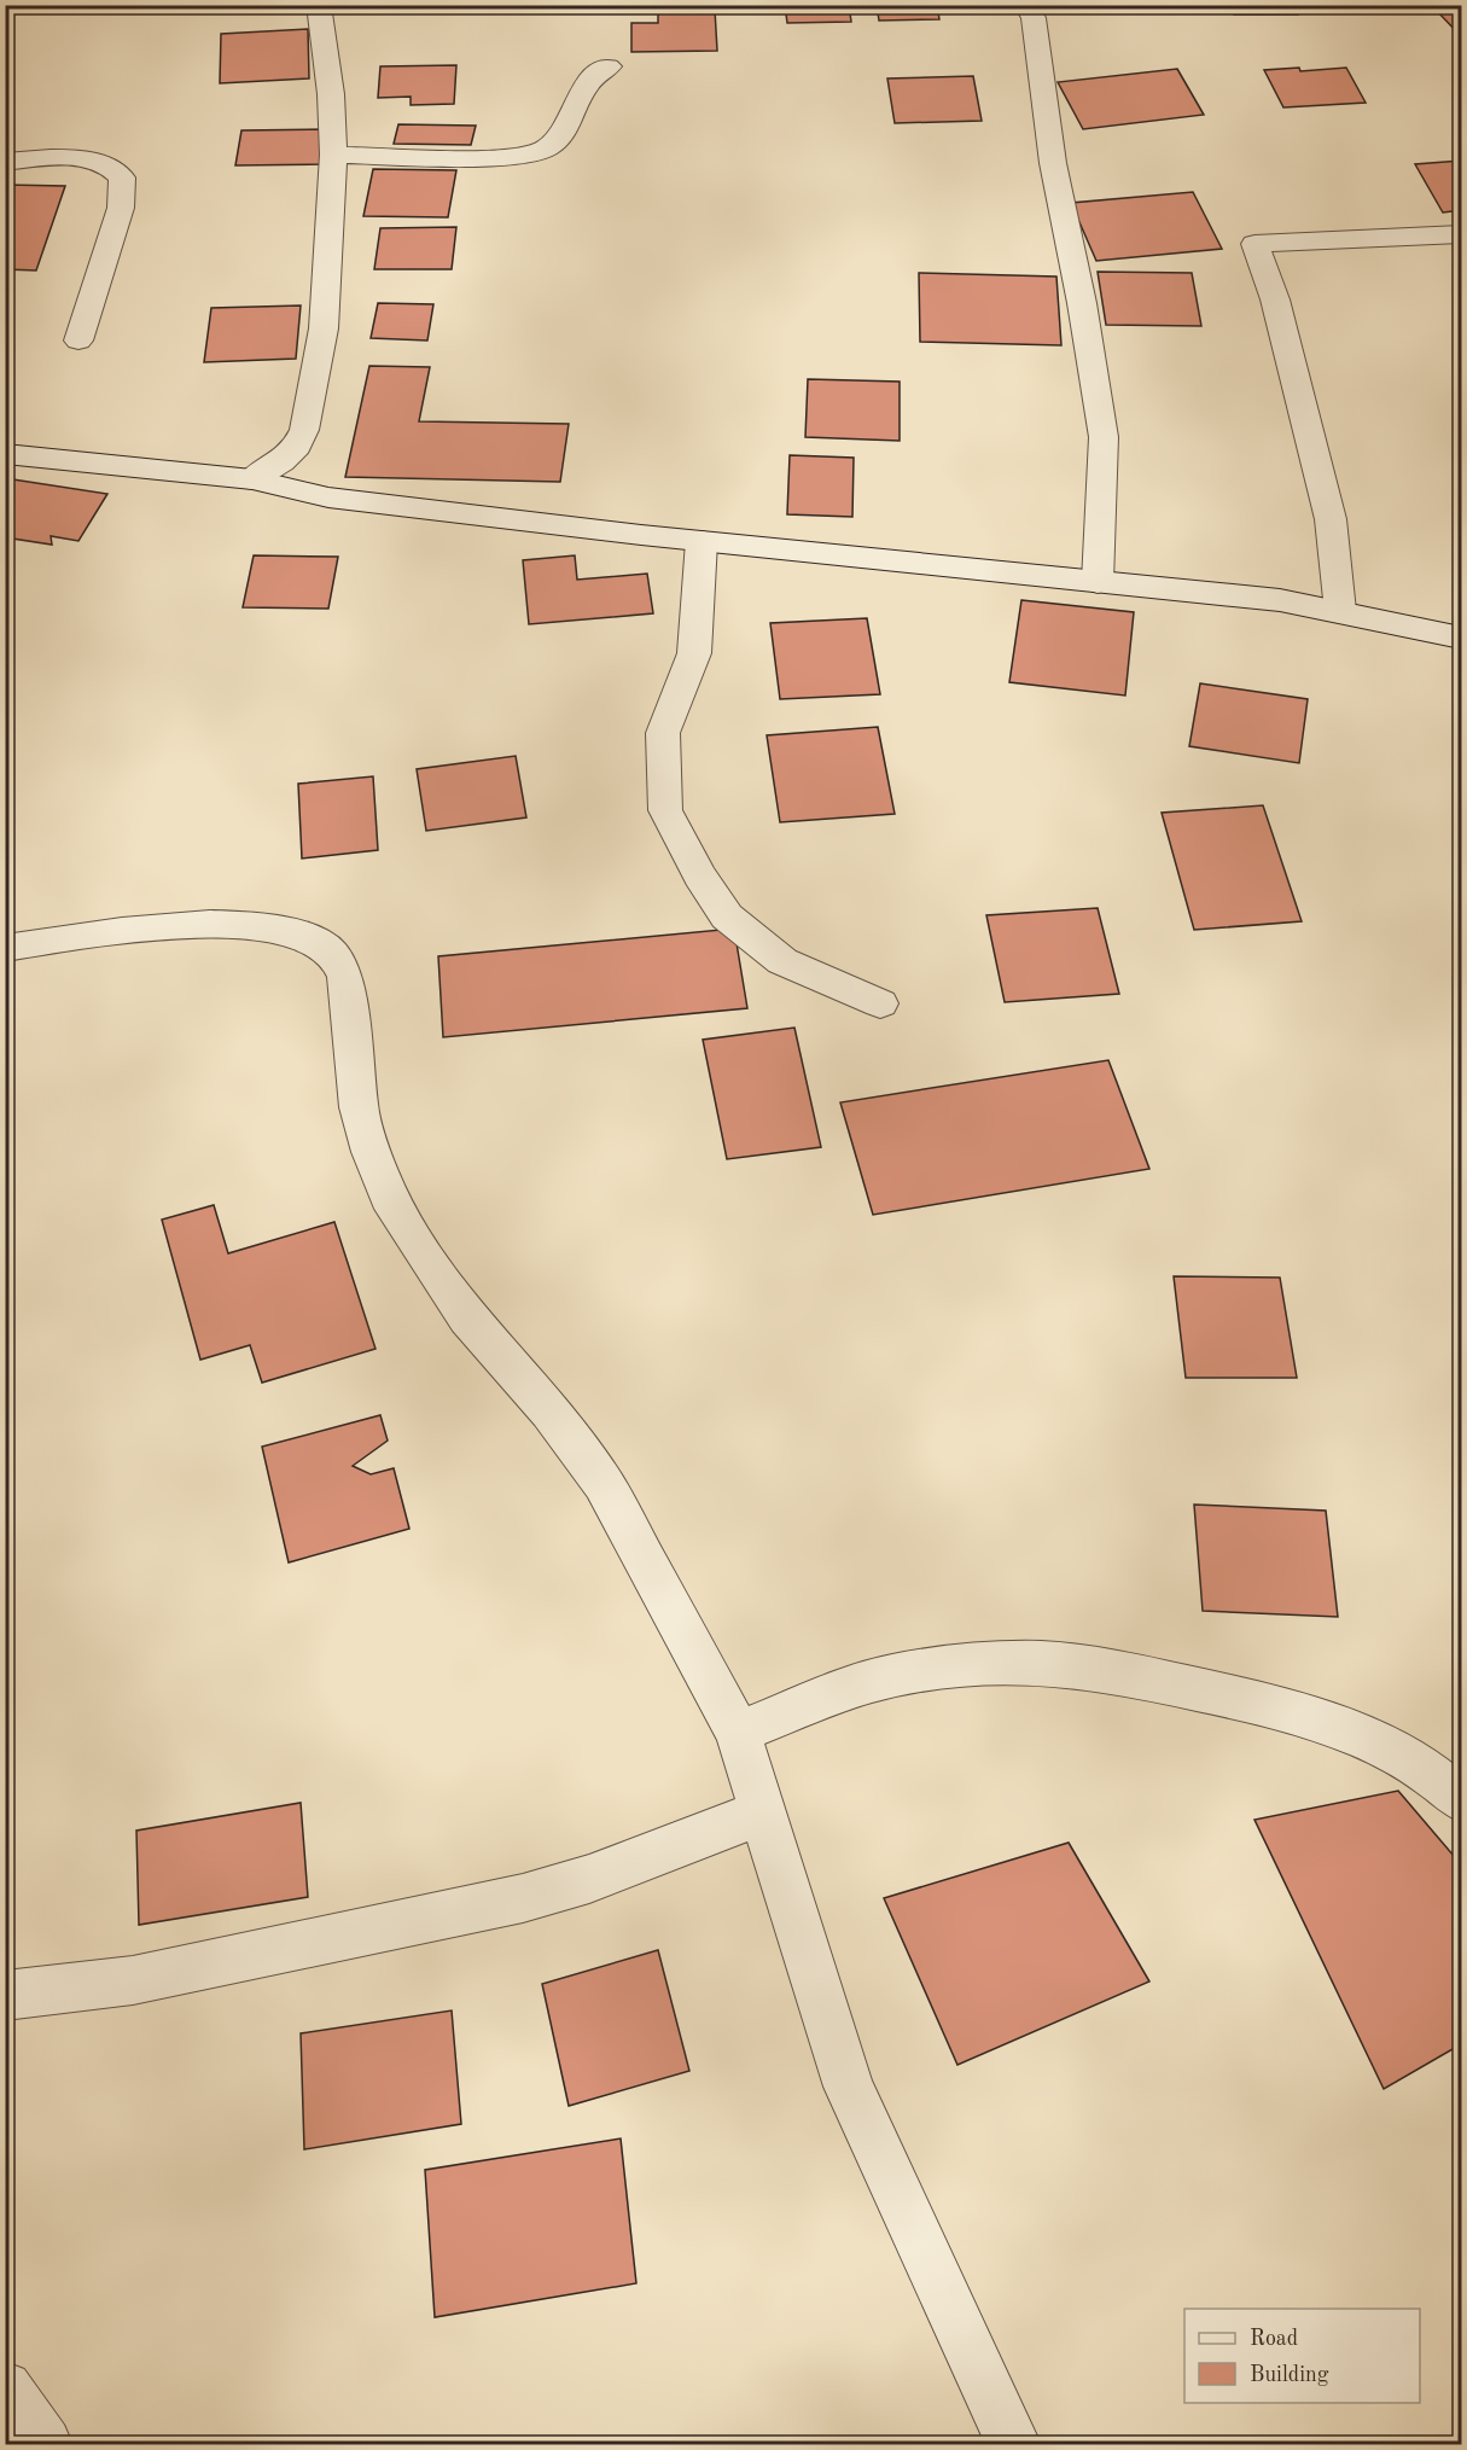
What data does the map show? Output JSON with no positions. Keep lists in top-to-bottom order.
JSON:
{
  "legend": ["Road", "Building"]
}
